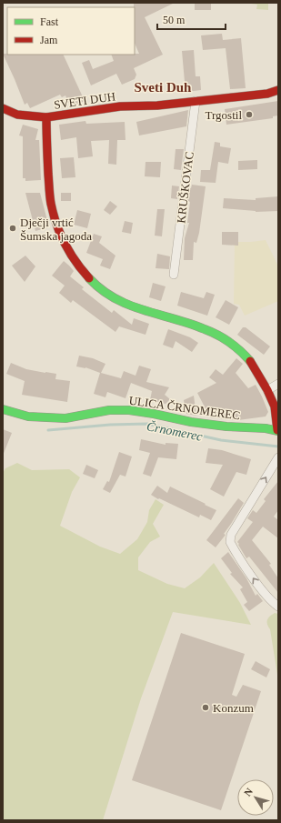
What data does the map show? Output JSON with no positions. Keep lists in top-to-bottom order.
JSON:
{
  "streets": {
    "street": ["SVETI DUH", "KRUŠKOVAC", "ULICA ČRNOMEREC"]
  },
  "crossings": [
    ["SVETI DUH", "KRUŠKOVAC"]
  ],
  "districts": ["Sveti Duh"],
  "water": ["Črnomerec"],
  "places": ["Trgostil", "Dječji vrtić Šumska jagoda", "Konzum"],
  "legend": ["Fast", "Jam"],
  "scale_bar": "50 m",
  "north": "top left"
}
